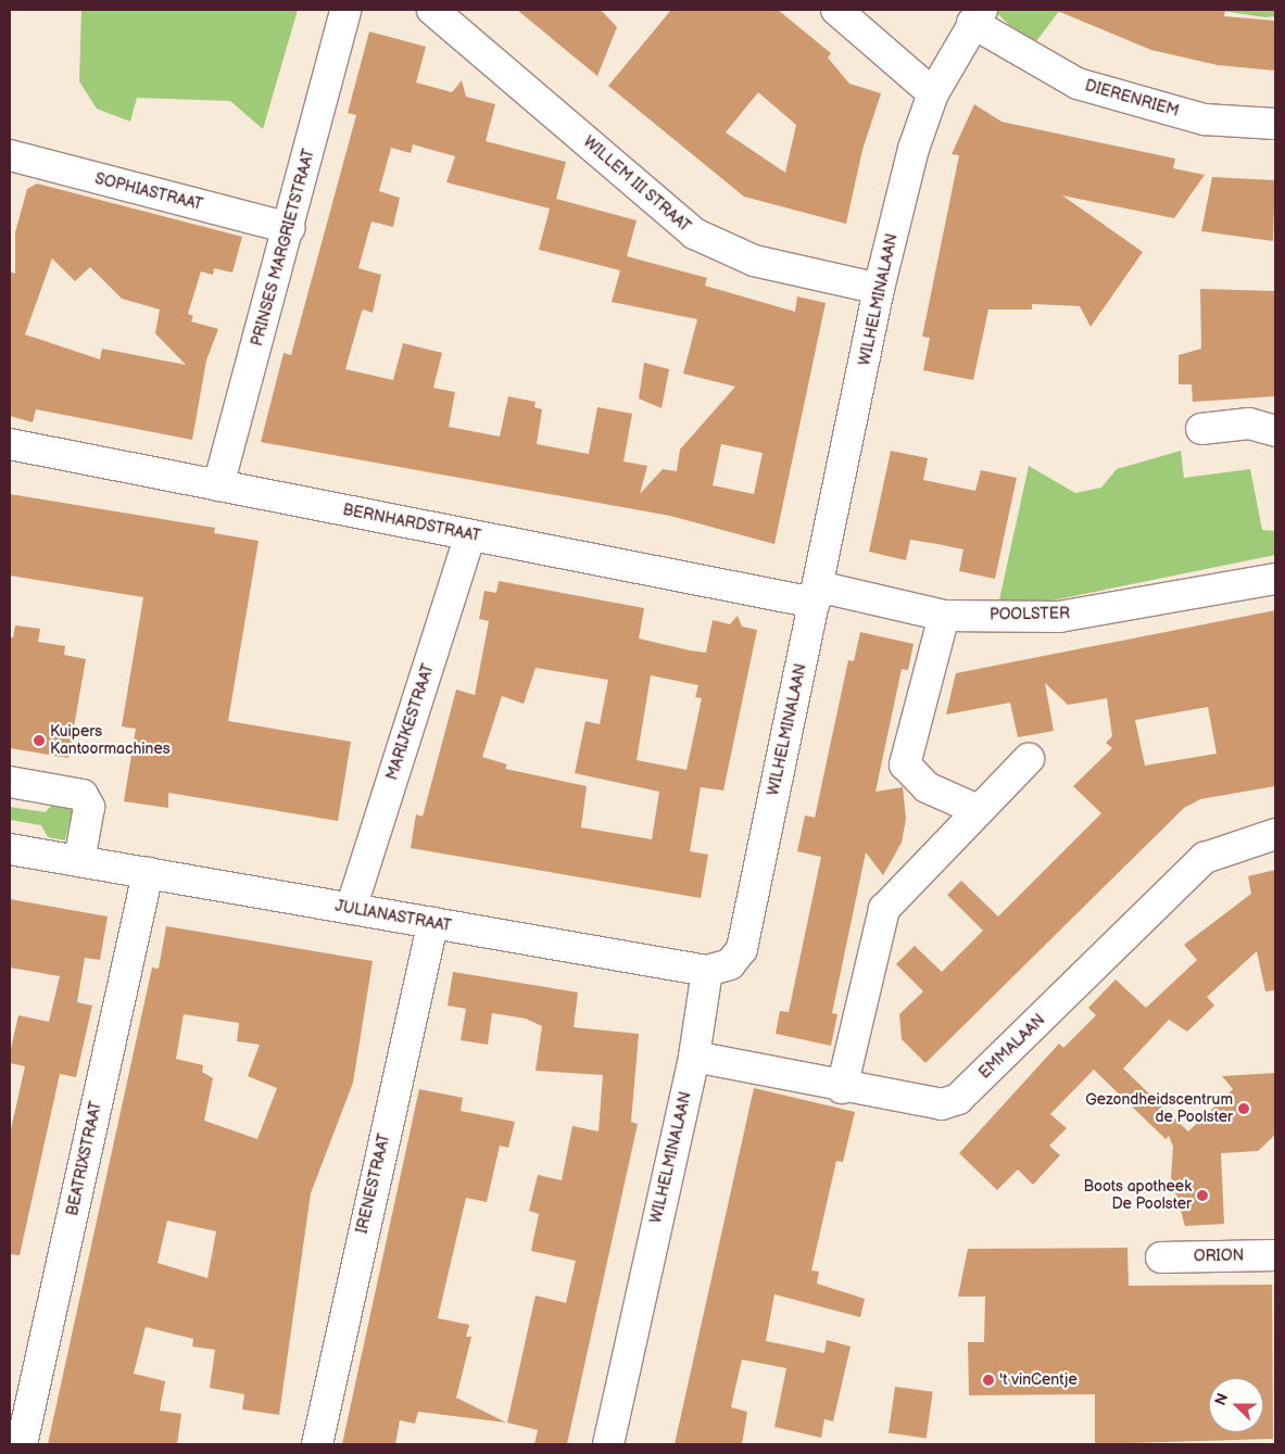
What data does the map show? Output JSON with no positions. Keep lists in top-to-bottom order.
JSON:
{
  "streets": {
    "street": [
      "DIERENRIEM",
      "WILLEM III STRAAT",
      "SOPHIASTRAAT",
      "PRINSES MARGRIETSTRAAT",
      "WILHELMINALAAN",
      "BERNHARDSTRAAT",
      "POOLSTER",
      "MARIJKESTRAAT",
      "JULIANASTRAAT",
      "EMMALAAN",
      "BEATRIXSTRAAT",
      "IRENESTRAAT",
      "ORION"
    ]
  },
  "crossings": [
    ["DIERENRIEM", "WILHELMINALAAN"],
    ["WILLEM III STRAAT", "WILHELMINALAAN"],
    ["SOPHIASTRAAT", "PRINSES MARGRIETSTRAAT"],
    ["PRINSES MARGRIETSTRAAT", "BERNHARDSTRAAT"],
    ["WILHELMINALAAN", "BERNHARDSTRAAT"],
    ["WILHELMINALAAN", "POOLSTER"],
    ["WILHELMINALAAN", "JULIANASTRAAT"],
    ["WILHELMINALAAN", "EMMALAAN"],
    ["BERNHARDSTRAAT", "POOLSTER"],
    ["BERNHARDSTRAAT", "MARIJKESTRAAT"],
    ["MARIJKESTRAAT", "JULIANASTRAAT"],
    ["JULIANASTRAAT", "BEATRIXSTRAAT"],
    ["JULIANASTRAAT", "IRENESTRAAT"]
  ],
  "places": [
    "Kuipers Kantoormachines",
    "Gezondheidscentrum de Poolster",
    "Boots apotheek De Poolster",
    "'t vinCentje"
  ],
  "north": "left"
}
